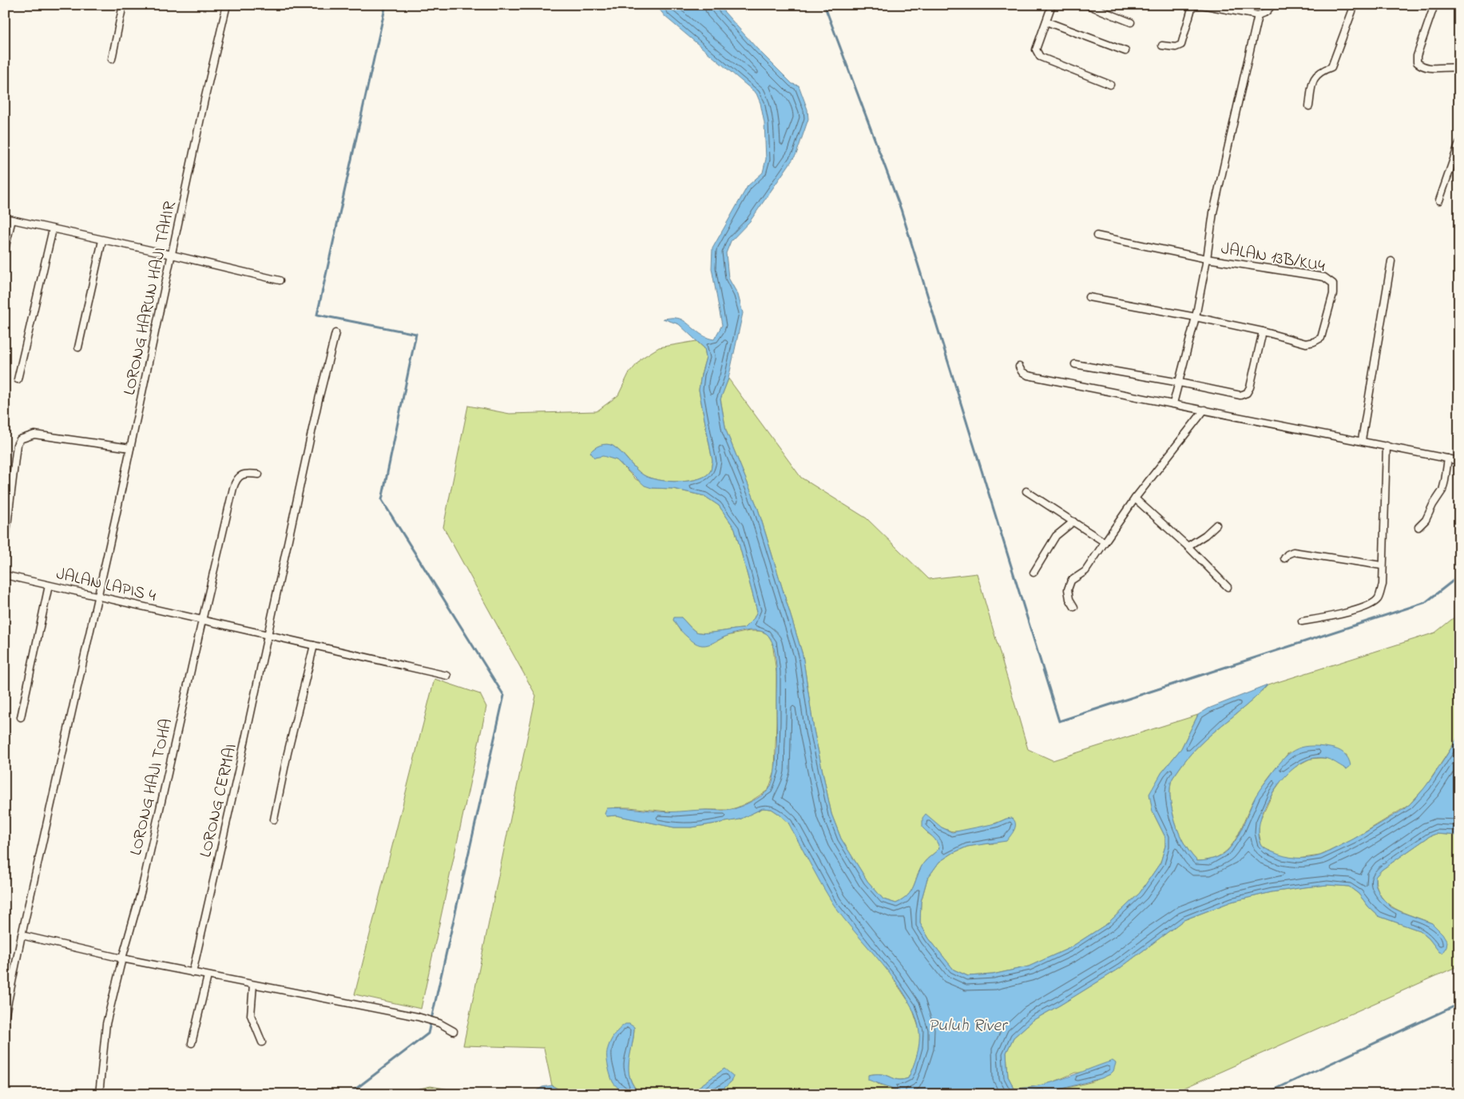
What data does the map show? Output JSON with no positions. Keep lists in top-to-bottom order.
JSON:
{
  "streets": {
    "street": [
      "JALAN 13B/KU4",
      "LORONG HARUN HAJI TAHIR",
      "JALAN LAPIS 4",
      "LORONG HAJI TOHA",
      "LORONG CERMAI"
    ]
  },
  "crossings": [
    ["LORONG HARUN HAJI TAHIR", "JALAN LAPIS 4"],
    ["JALAN LAPIS 4", "LORONG HAJI TOHA"],
    ["JALAN LAPIS 4", "LORONG CERMAI"]
  ],
  "water": ["Puluh River"]
}
